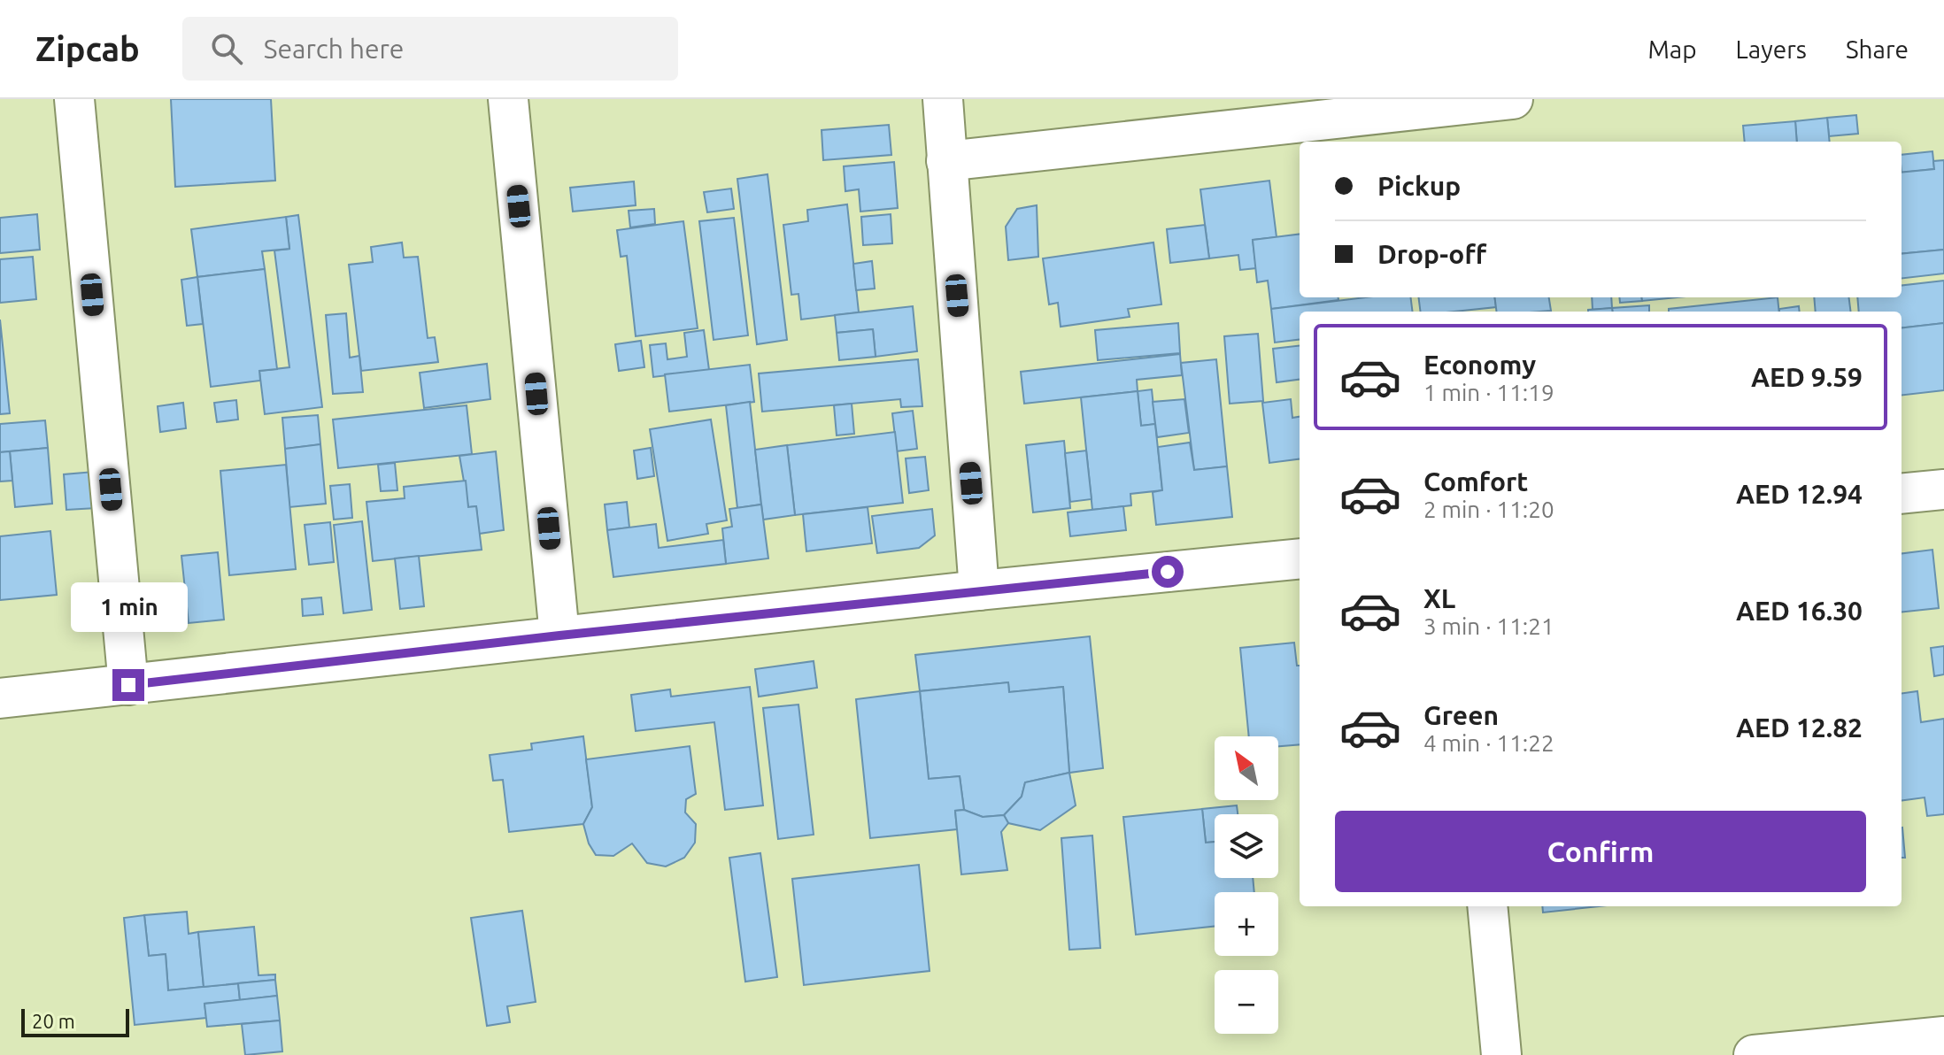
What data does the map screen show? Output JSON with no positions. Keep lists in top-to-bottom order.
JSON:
{
  "scale_bar": "20 m",
  "north": "top left",
  "page": {
    "header": "Zipcab",
    "search": "Search here",
    "nav": ["Map", "Layers", "Share"],
    "banner": ["Pickup", "Drop-off"],
    "list": [
      {
        "name": "Economy",
        "note": "1 min · 11:19",
        "value": "AED 9.59"
      },
      {
        "name": "Comfort",
        "note": "2 min · 11:20",
        "value": "AED 12.94"
      },
      {
        "name": "XL",
        "note": "3 min · 11:21",
        "value": "AED 16.30"
      },
      {
        "name": "Green",
        "note": "4 min · 11:22",
        "value": "AED 12.82"
      }
    ],
    "bubble": "1 min",
    "map_buttons": ["+", "−"],
    "buttons": "Confirm",
    "scale": "20 m"
  }
}
